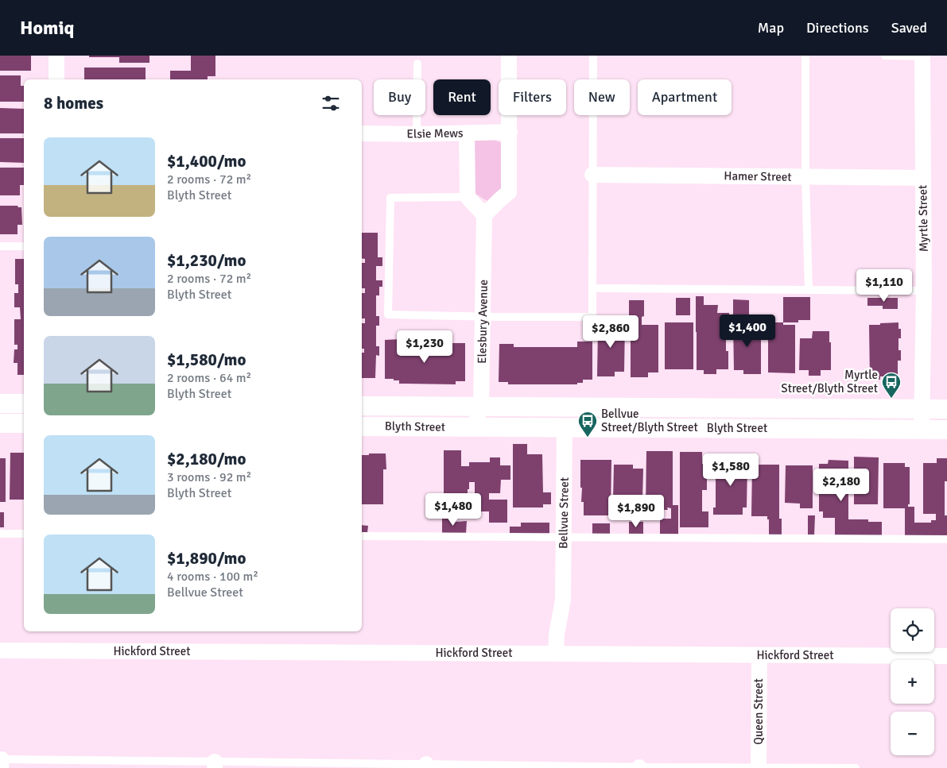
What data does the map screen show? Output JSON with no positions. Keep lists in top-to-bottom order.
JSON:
{
  "streets": {
    "street": [
      "Elsie Mews",
      "Hamer Street",
      "Myrtle Street",
      "Elesbury Avenue",
      "Blyth Street",
      "Bellvue Street",
      "Hickford Street",
      "Queen Street"
    ]
  },
  "crossings": [
    ["Hamer Street", "Myrtle Street"],
    ["Myrtle Street", "Blyth Street"],
    ["Elesbury Avenue", "Blyth Street"],
    ["Blyth Street", "Bellvue Street"],
    ["Bellvue Street", "Hickford Street"],
    ["Hickford Street", "Queen Street"]
  ],
  "places": {
    "bus stop": ["Myrtle Street/Blyth Street", "Bellvue Street/Blyth Street"]
  },
  "page": {
    "header": "Homiq",
    "nav": ["Map", "Directions", "Saved"],
    "chip": [
      "Buy",
      "Rent",
      "Filters",
      "New",
      "Apartment"
    ],
    "heading": "8 homes",
    "list": [
      {
        "name": "$1,400/mo",
        "note": "2 rooms · 72 m² · Blyth Street"
      },
      {
        "name": "$1,230/mo",
        "note": "2 rooms · 72 m² · Blyth Street"
      },
      {
        "name": "$1,580/mo",
        "note": "2 rooms · 64 m² · Blyth Street"
      },
      {
        "name": "$2,180/mo",
        "note": "3 rooms · 92 m² · Blyth Street"
      },
      {
        "name": "$1,890/mo",
        "note": "4 rooms · 100 m² · Bellvue Street"
      }
    ],
    "price": [
      "$1,110",
      "$1,400",
      "$2,860",
      "$1,230",
      "$1,580",
      "$2,180",
      "$1,480",
      "$1,890"
    ],
    "map_buttons": ["+", "−"]
  }
}
